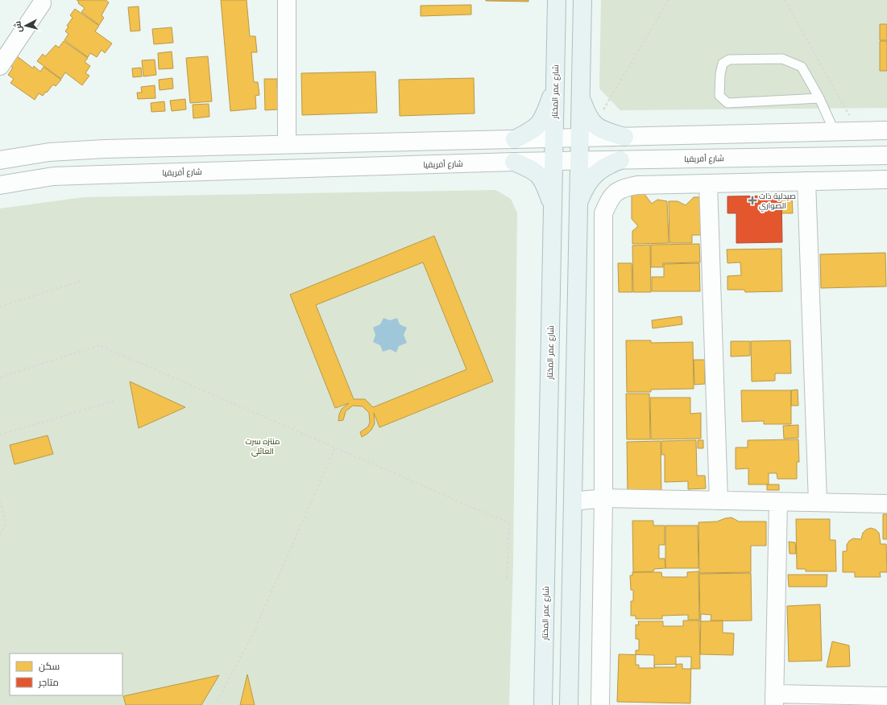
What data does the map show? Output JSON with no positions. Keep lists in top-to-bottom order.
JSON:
{
  "streets": {
    "main road": ["شارع عمر المختار"],
    "street": ["شارع أفريقيا"]
  },
  "crossings": [
    ["شارع عمر المختار", "شارع أفريقيا"]
  ],
  "parks": ["منتزه سرت العائلي"],
  "places": {
    "health": ["صيدلية ذات الصواري"]
  },
  "legend": ["سكن", "متاجر"],
  "north": "left"
}
